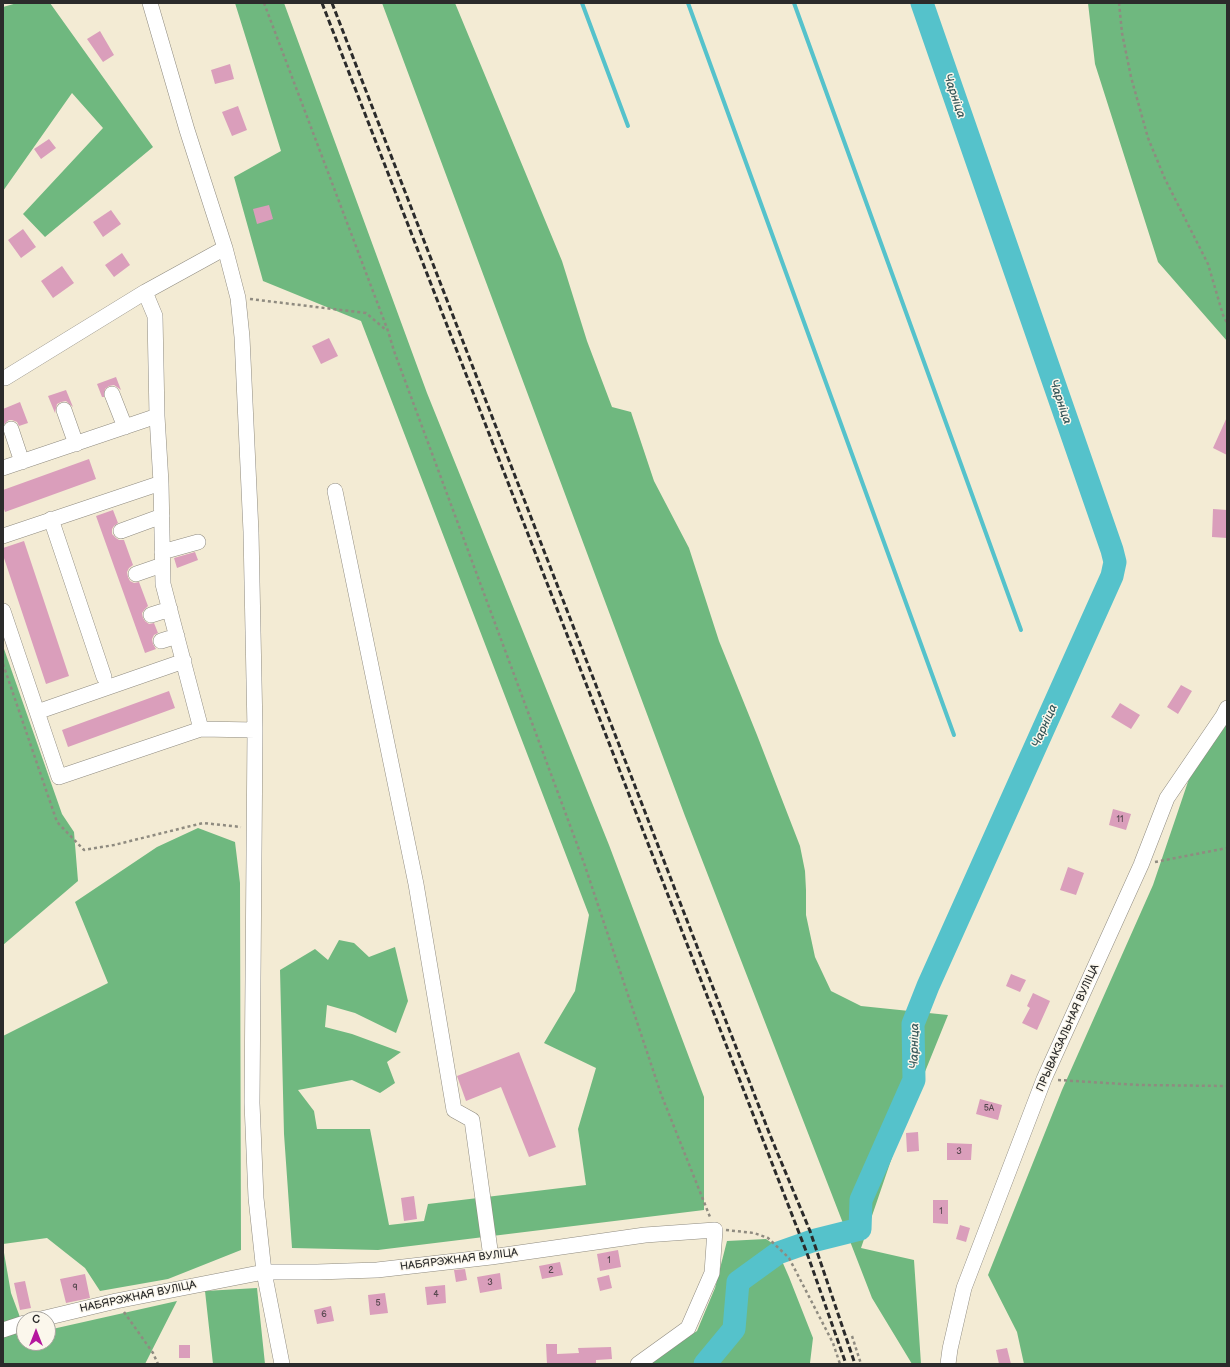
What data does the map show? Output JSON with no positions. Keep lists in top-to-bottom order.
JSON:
{
  "streets": {
    "street": ["ПРЫВАКЗАЛЬНАЯ ВУЛІЦА", "НАБЯРЭЖНАЯ ВУЛІЦА"]
  },
  "water": ["Чарніца"],
  "house_numbers": [
    "11",
    "5А",
    "3",
    "1",
    "1",
    "2",
    "3",
    "9",
    "4",
    "5",
    "6"
  ],
  "north": "top"
}
